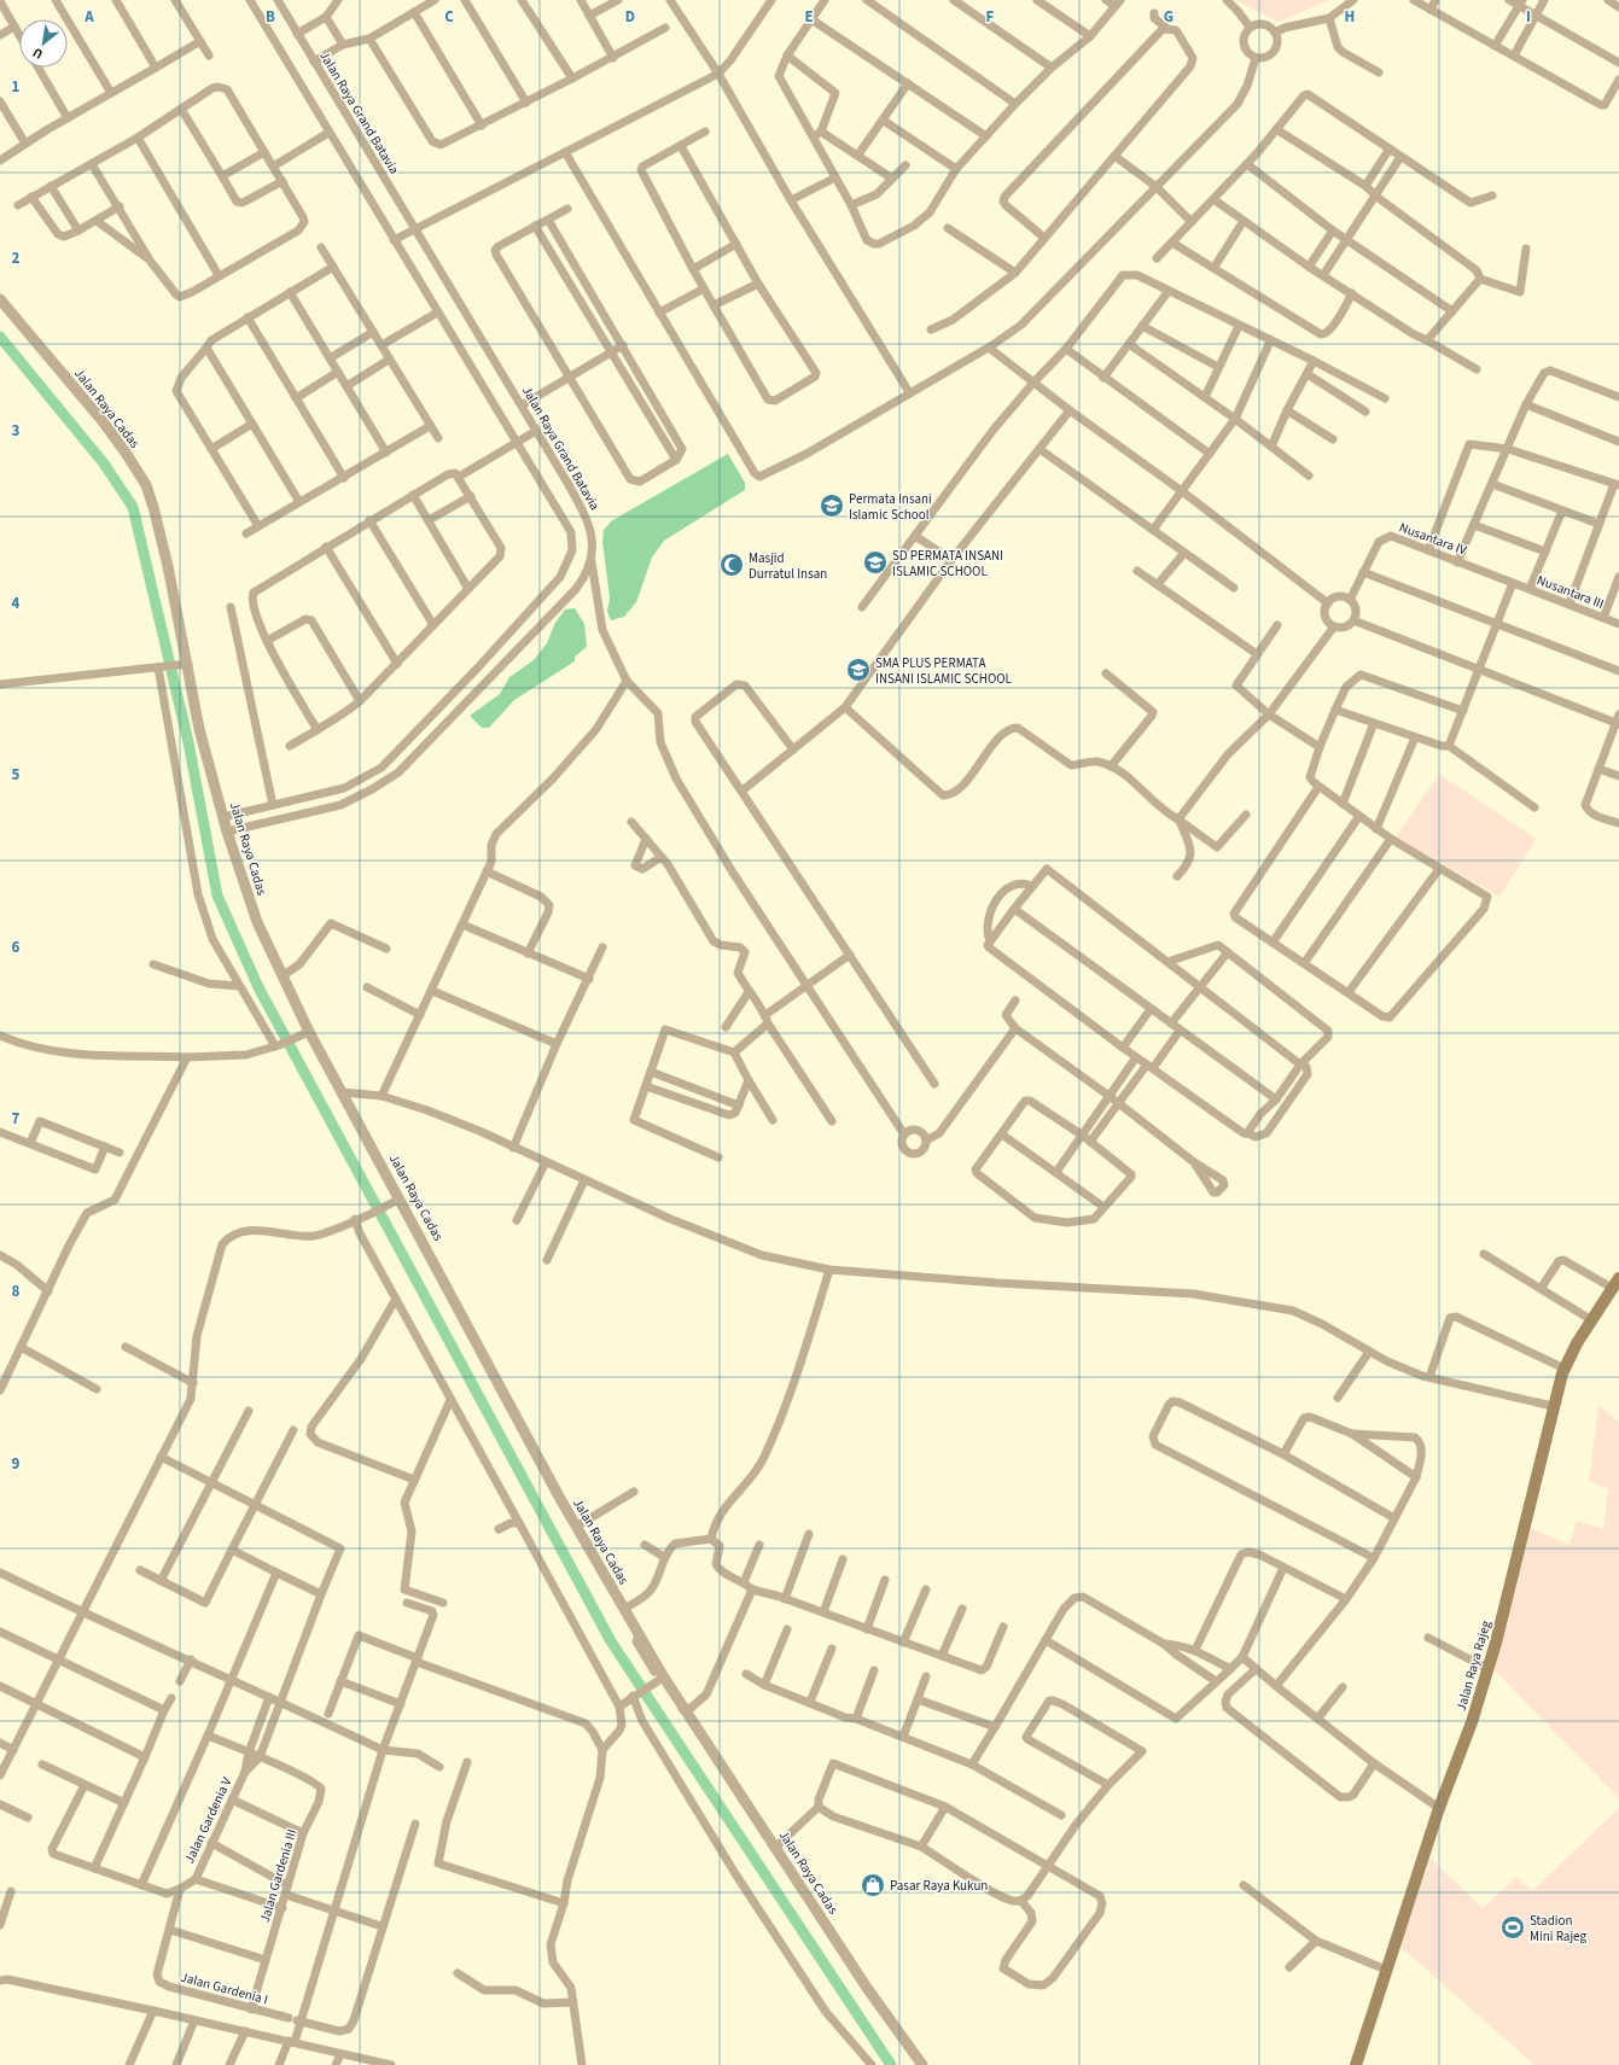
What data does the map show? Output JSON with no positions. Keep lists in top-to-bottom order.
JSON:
{
  "streets": {
    "main road": ["Jalan Raya Rajeg"],
    "street": [
      "Jalan Raya Grand Batavia",
      "Jalan Raya Cadas",
      "Nusantara IV",
      "Nusantara III",
      "Jalan Gardenia V",
      "Jalan Gardenia III",
      "Jalan Gardenia I"
    ]
  },
  "crossings": [
    ["Jalan Raya Grand Batavia", "Jalan Raya Cadas"],
    ["Nusantara IV", "Nusantara III"],
    ["Jalan Gardenia III", "Jalan Gardenia I"]
  ],
  "places": {
    "school or university": ["Permata Insani Islamic School", "SD PERMATA INSANI ISLAMIC SCHOOL", "SMA PLUS PERMATA INSANI ISLAMIC SCHOOL"],
    "mosque": ["Masjid Durratul Insan"],
    "shop": ["Pasar Raya Kukun"],
    "sports": ["Stadion Mini Rajeg"]
  },
  "north": "bottom left",
  "grid": {
    "columns": [
      "A",
      "B",
      "C",
      "D",
      "E",
      "F",
      "G",
      "H",
      "I"
    ],
    "rows": [
      "1",
      "2",
      "3",
      "4",
      "5",
      "6",
      "7",
      "8",
      "9"
    ]
  }
}
